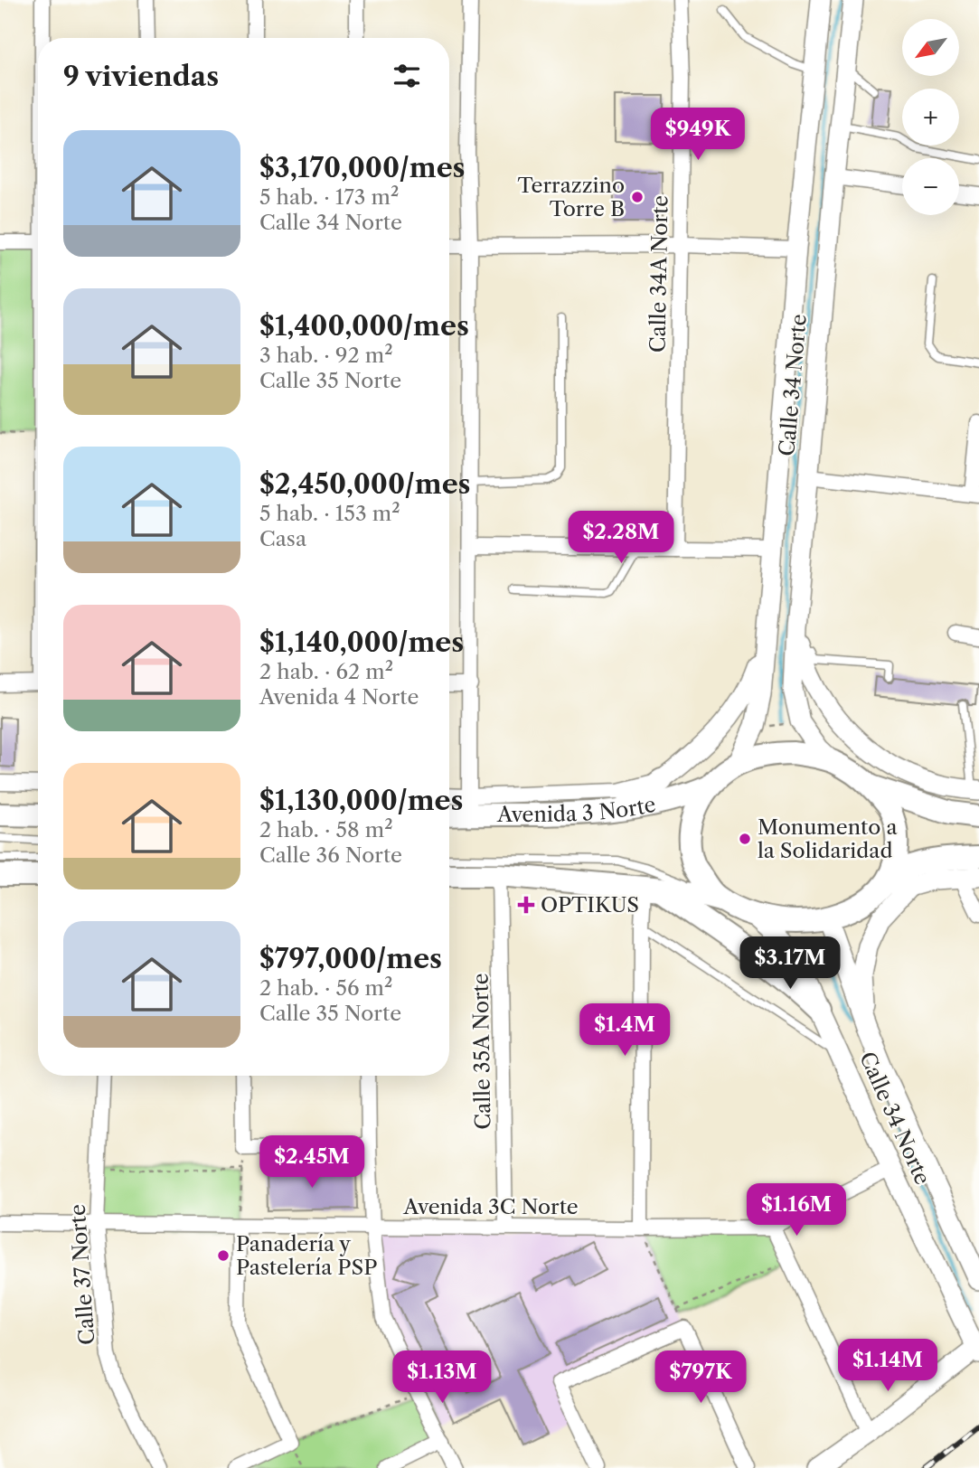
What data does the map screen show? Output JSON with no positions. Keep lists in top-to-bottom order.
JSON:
{
  "streets": {
    "main road": ["Calle 34 Norte", "Avenida 3 Norte"],
    "street": [
      "Calle 34A Norte",
      "Calle 35A Norte",
      "Avenida 3C Norte",
      "Calle 37 Norte"
    ]
  },
  "crossings": [
    ["Calle 34 Norte", "Avenida 3 Norte"],
    ["Calle 34 Norte", "Avenida 3C Norte"],
    ["Calle 35A Norte", "Avenida 3C Norte"],
    ["Avenida 3C Norte", "Calle 37 Norte"]
  ],
  "places": {
    "other": ["Terrazzino Torre B", "Monumento a la Solidaridad", "Panadería y Pastelería PSP"],
    "health": ["OPTIKUS"]
  },
  "north": "bottom left",
  "page": {
    "map_buttons": ["+", "−"],
    "heading": "9 viviendas",
    "price": [
      "$949K",
      "$2.28M",
      "$3.17M",
      "$1.4M",
      "$2.45M",
      "$1.16M",
      "$1.14M",
      "$1.13M",
      "$797K"
    ],
    "list": [
      {
        "name": "$3,170,000/mes",
        "note": "5 hab. · 173 m² · Calle 34 Norte"
      },
      {
        "name": "$1,400,000/mes",
        "note": "3 hab. · 92 m² · Calle 35 Norte"
      },
      {
        "name": "$2,450,000/mes",
        "note": "5 hab. · 153 m² · Casa"
      },
      {
        "name": "$1,140,000/mes",
        "note": "2 hab. · 62 m² · Avenida 4 Norte"
      },
      {
        "name": "$1,130,000/mes",
        "note": "2 hab. · 58 m² · Calle 36 Norte"
      },
      {
        "name": "$797,000/mes",
        "note": "2 hab. · 56 m² · Calle 35 Norte"
      }
    ]
  }
}
